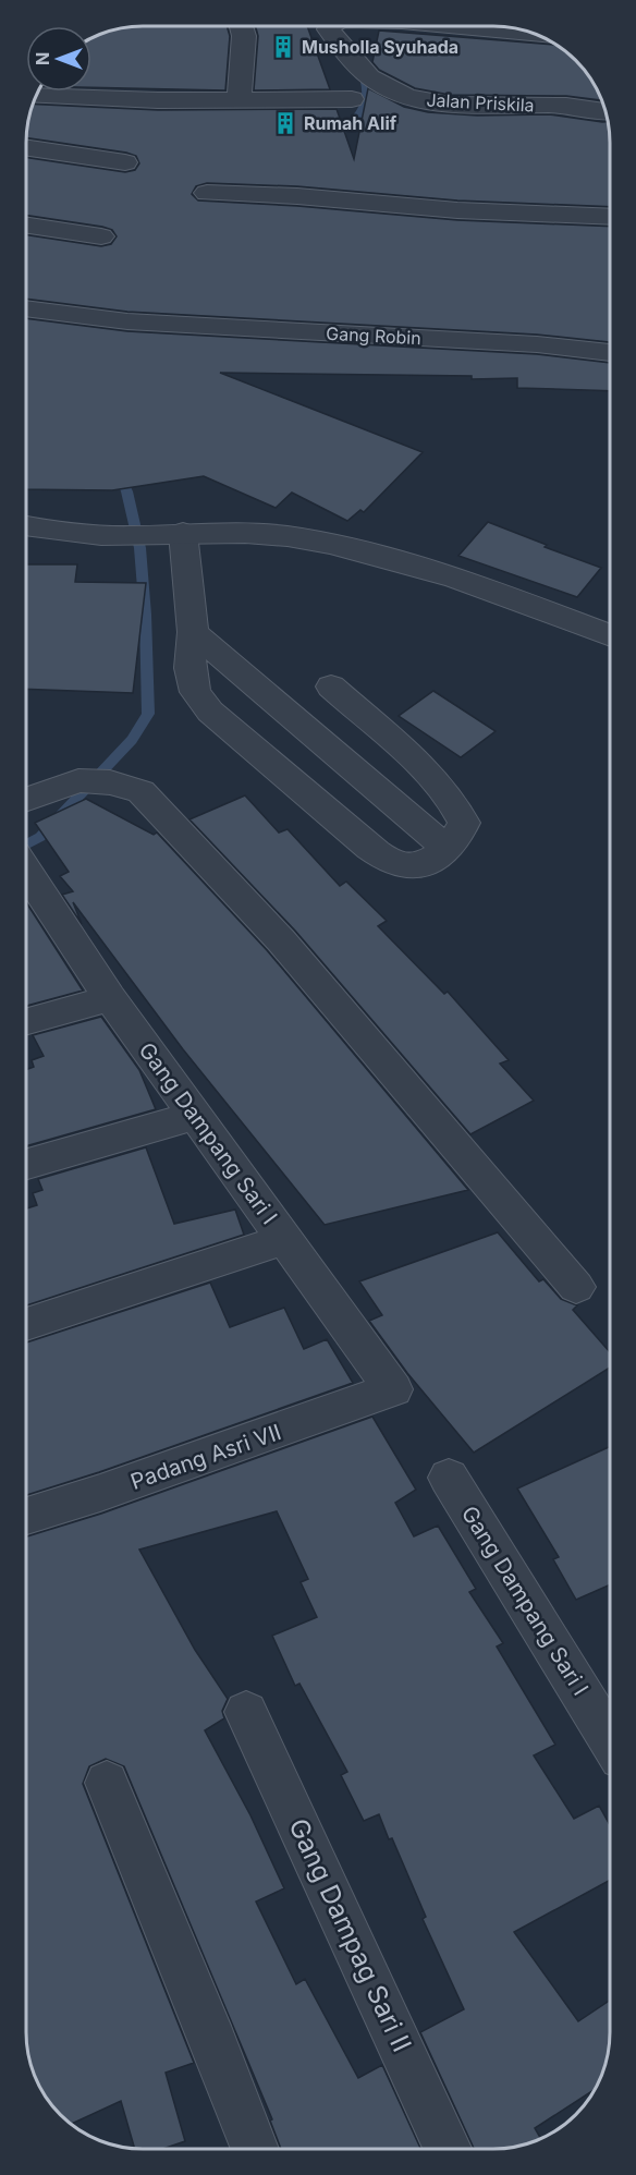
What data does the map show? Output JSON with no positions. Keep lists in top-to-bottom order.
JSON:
{
  "streets": {
    "street": [
      "Jalan Priskila",
      "Gang Robin",
      "Gang Dampang Sari I",
      "Padang Asri VII",
      "Gang Dampag Sari II"
    ]
  },
  "crossings": [
    ["Gang Dampang Sari I", "Padang Asri VII"]
  ],
  "places": {
    "building": ["Musholla Syuhada", "Rumah Alif"]
  },
  "north": "left"
}
